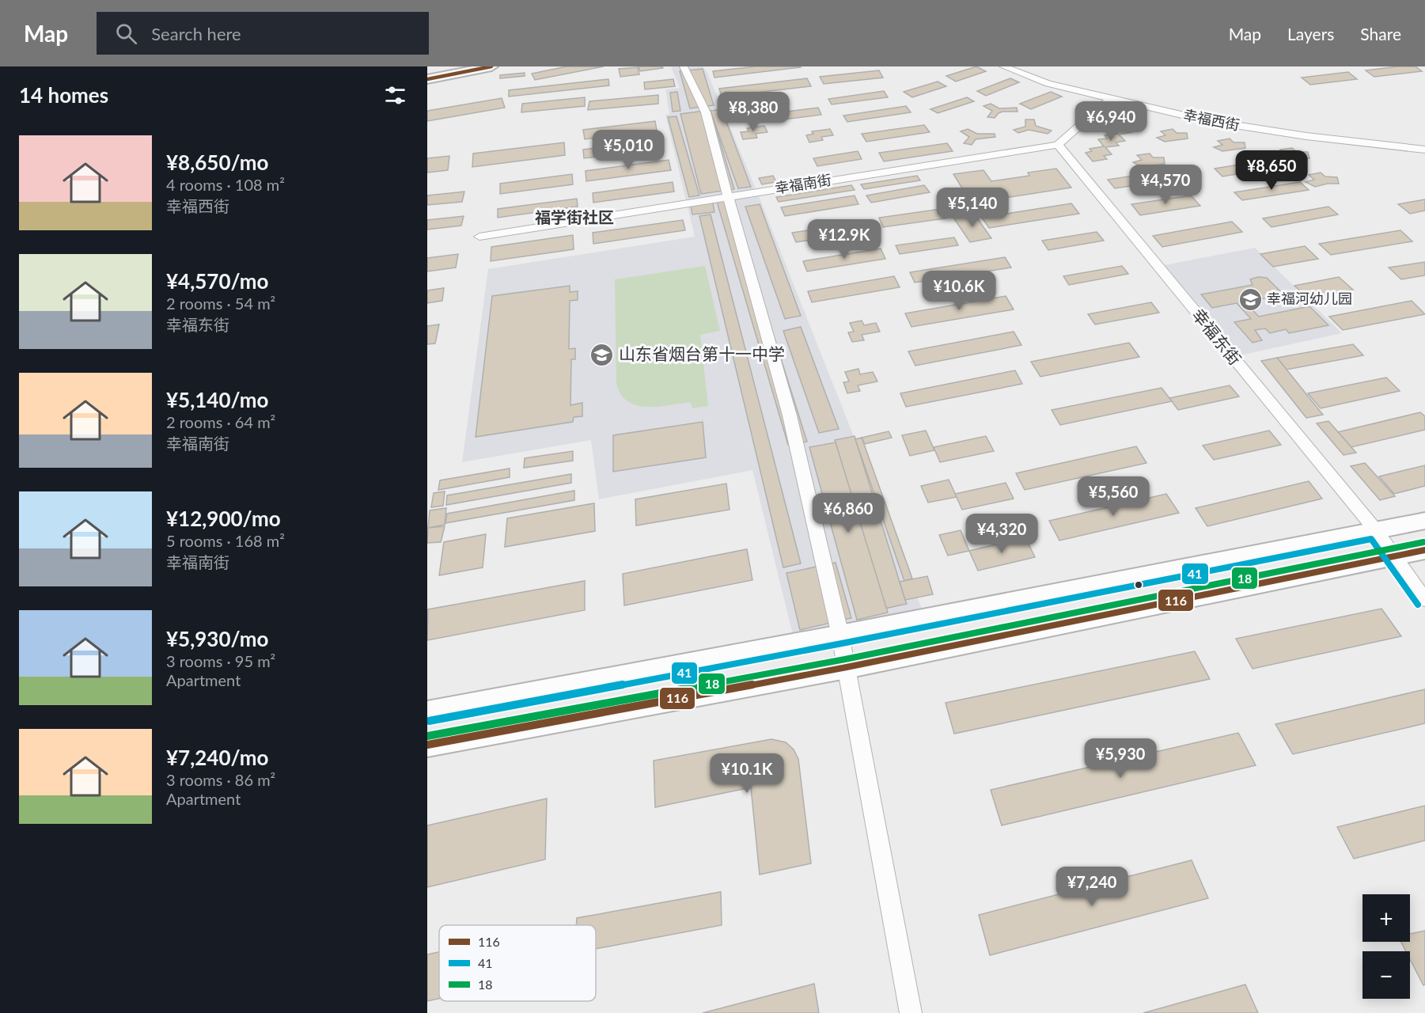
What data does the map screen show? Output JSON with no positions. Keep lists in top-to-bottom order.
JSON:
{
  "streets": {
    "street": ["幸福西街", "幸福南街", "幸福东街"]
  },
  "crossings": [
    ["幸福南街", "幸福东街"]
  ],
  "districts": ["福学街社区"],
  "places": {
    "school or university": ["幸福河幼儿园", "山东省烟台第十一中学"]
  },
  "lines": ["transit line 116", "transit line 41", "transit line 18"],
  "legend": ["116", "41", "18"],
  "page": {
    "header": "Map",
    "search": "Search here",
    "nav": ["Map", "Layers", "Share"],
    "heading": "14 homes",
    "price": [
      "¥8,380",
      "¥6,940",
      "¥5,010",
      "¥8,650",
      "¥4,570",
      "¥5,140",
      "¥12.9K",
      "¥10.6K",
      "¥5,560",
      "¥6,860",
      "¥4,320",
      "¥5,930",
      "¥10.1K",
      "¥7,240"
    ],
    "list": [
      {
        "name": "¥8,650/mo",
        "note": "4 rooms · 108 m² · 幸福西街"
      },
      {
        "name": "¥4,570/mo",
        "note": "2 rooms · 54 m² · 幸福东街"
      },
      {
        "name": "¥5,140/mo",
        "note": "2 rooms · 64 m² · 幸福南街"
      },
      {
        "name": "¥12,900/mo",
        "note": "5 rooms · 168 m² · 幸福南街"
      },
      {
        "name": "¥5,930/mo",
        "note": "3 rooms · 95 m² · Apartment"
      },
      {
        "name": "¥7,240/mo",
        "note": "3 rooms · 86 m² · Apartment"
      }
    ],
    "map_buttons": ["+", "−"]
  }
}
